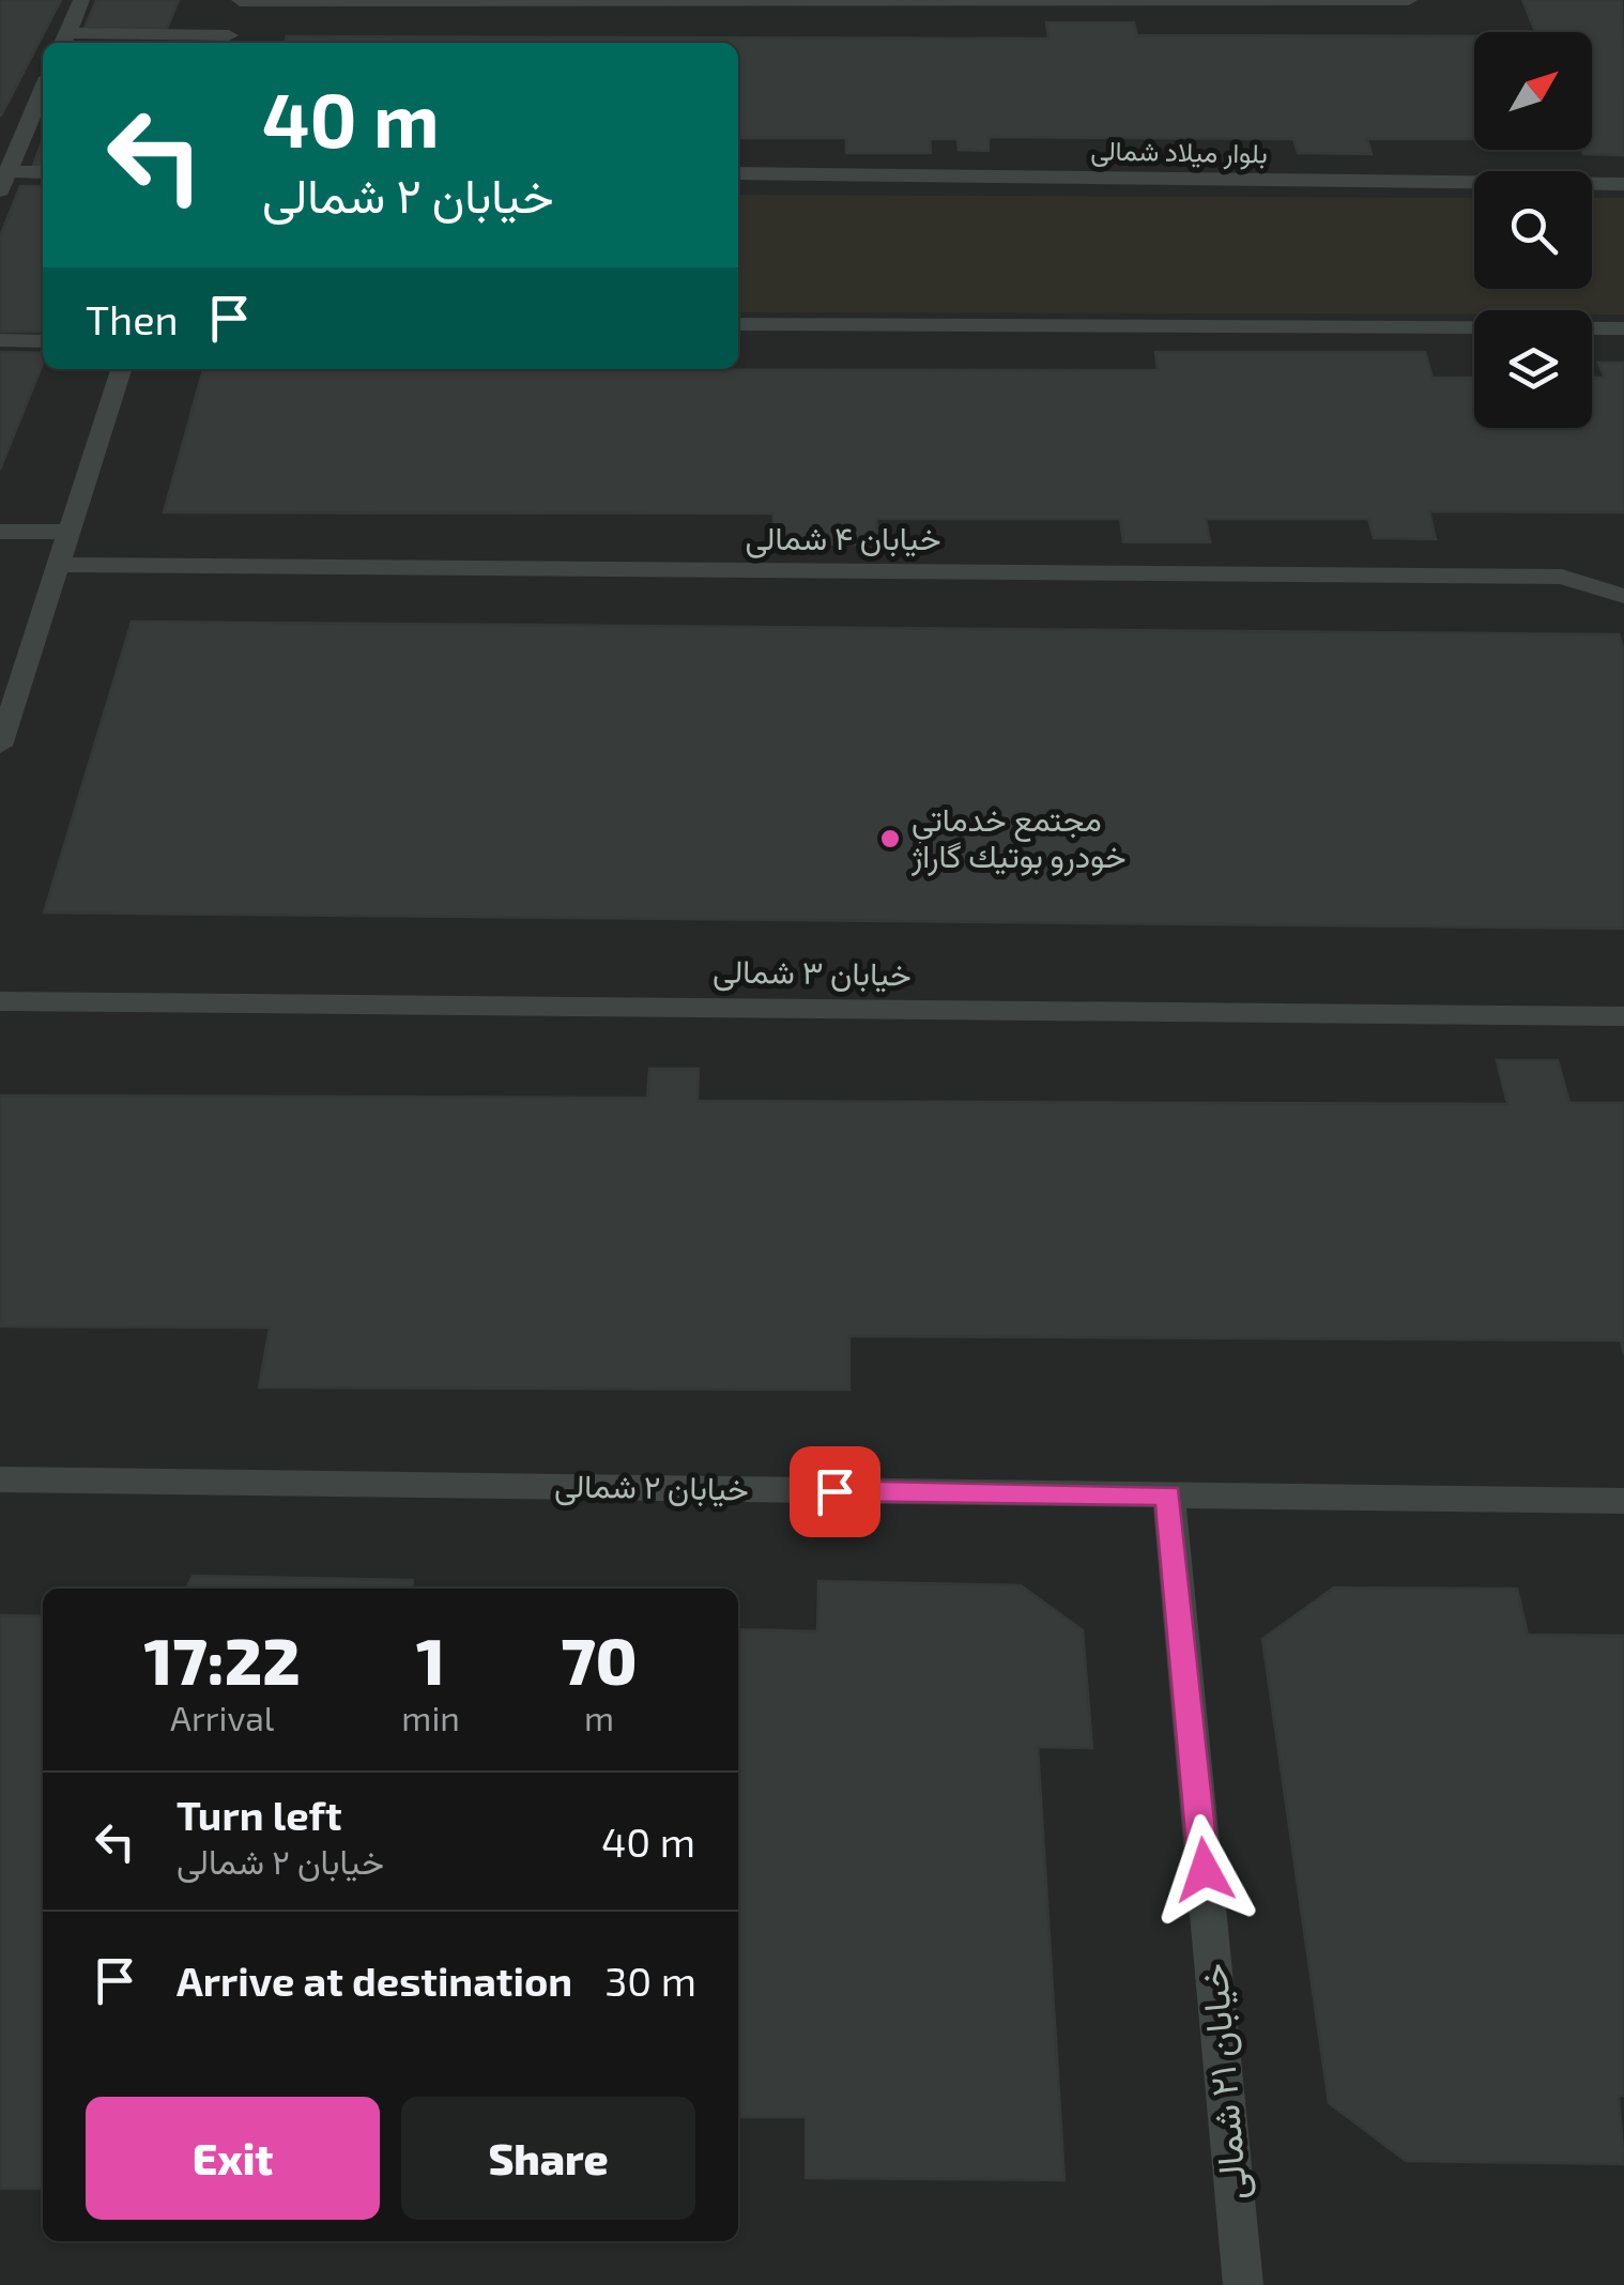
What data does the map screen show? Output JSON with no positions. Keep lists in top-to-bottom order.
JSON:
{
  "streets": {
    "lane": [
      "بلوار میلاد شمالی",
      "خیابان ۴ شمالی",
      "خیابان ۳ شمالی",
      "خیابان ۲ شمالی",
      "خیابان ۲۱ شمالی"
    ]
  },
  "crossings": [
    ["خیابان ۲ شمالی", "خیابان ۲۱ شمالی"]
  ],
  "places": ["مجتمع خدماتي خودرو بوتيك گاراژ"],
  "north": "top right",
  "page": {
    "turn": ["40 m", "خیابان ۲ شمالی"],
    "then": "Then",
    "eta": [
      "17:22",
      "Arrival",
      "1",
      "min",
      "70",
      "m"
    ],
    "list": [
      {
        "name": "Turn left",
        "note": "خیابان ۲ شمالی",
        "value": "40 m"
      },
      {
        "name": "Arrive at destination",
        "value": "30 m"
      }
    ],
    "buttons": ["Exit", "Share"]
  }
}
